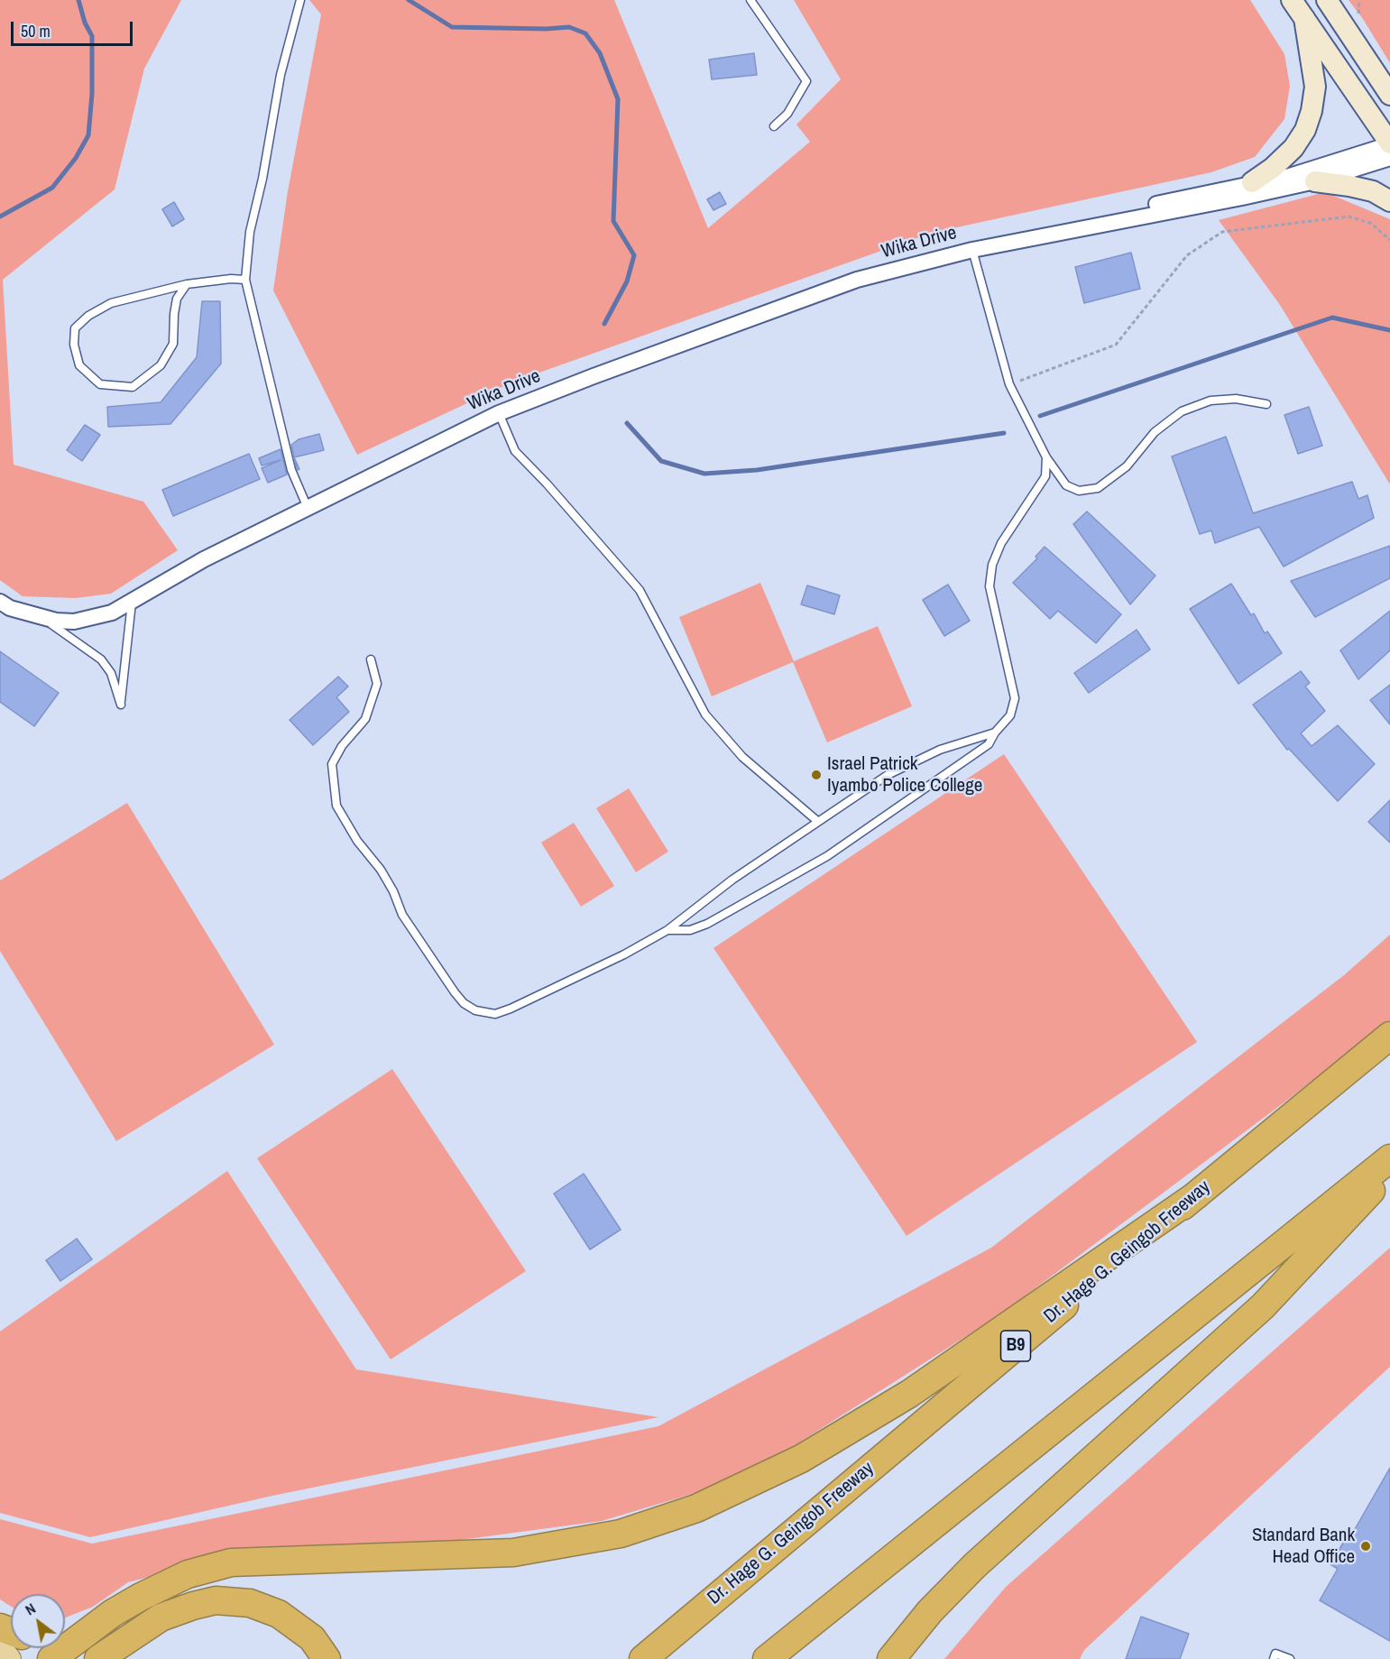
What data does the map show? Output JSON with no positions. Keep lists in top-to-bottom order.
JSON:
{
  "streets": {
    "highway": ["Dr. Hage G. Geingob Freeway", "B9"],
    "street": ["Wika Drive"]
  },
  "places": ["Israel Patrick Iyambo Police College", "Standard Bank Head Office"],
  "scale_bar": "50 m",
  "north": "top left"
}
